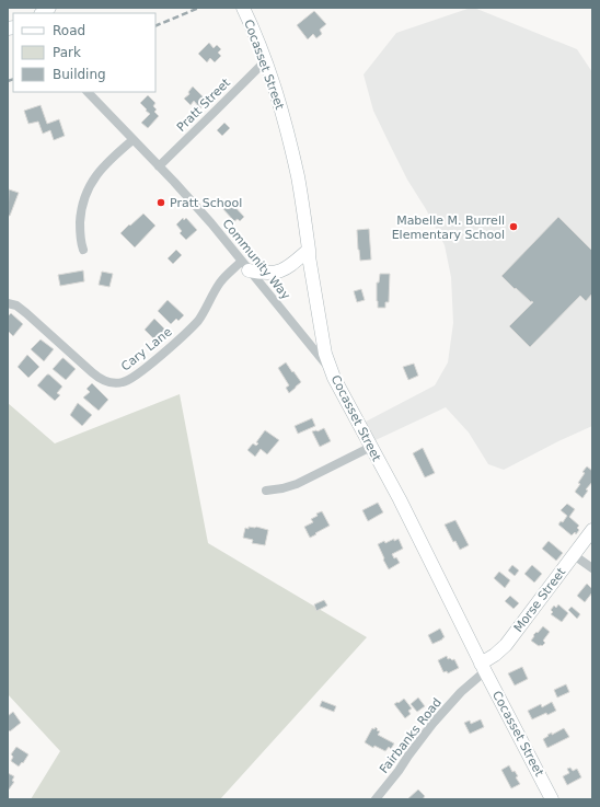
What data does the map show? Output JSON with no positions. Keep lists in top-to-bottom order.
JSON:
{
  "streets": {
    "main road": ["Cocasset Street", "Morse Street"],
    "street": [
      "Pratt Street",
      "Community Way",
      "Cary Lane",
      "Fairbanks Road"
    ]
  },
  "crossings": [
    ["Cocasset Street", "Pratt Street"],
    ["Cocasset Street", "Community Way"],
    ["Cocasset Street", "Morse Street"],
    ["Cocasset Street", "Fairbanks Road"],
    ["Pratt Street", "Community Way"],
    ["Community Way", "Cary Lane"],
    ["Morse Street", "Fairbanks Road"]
  ],
  "places": ["Pratt School", "Mabelle M. Burrell Elementary School"],
  "legend": ["Road", "Park", "Building"]
}
